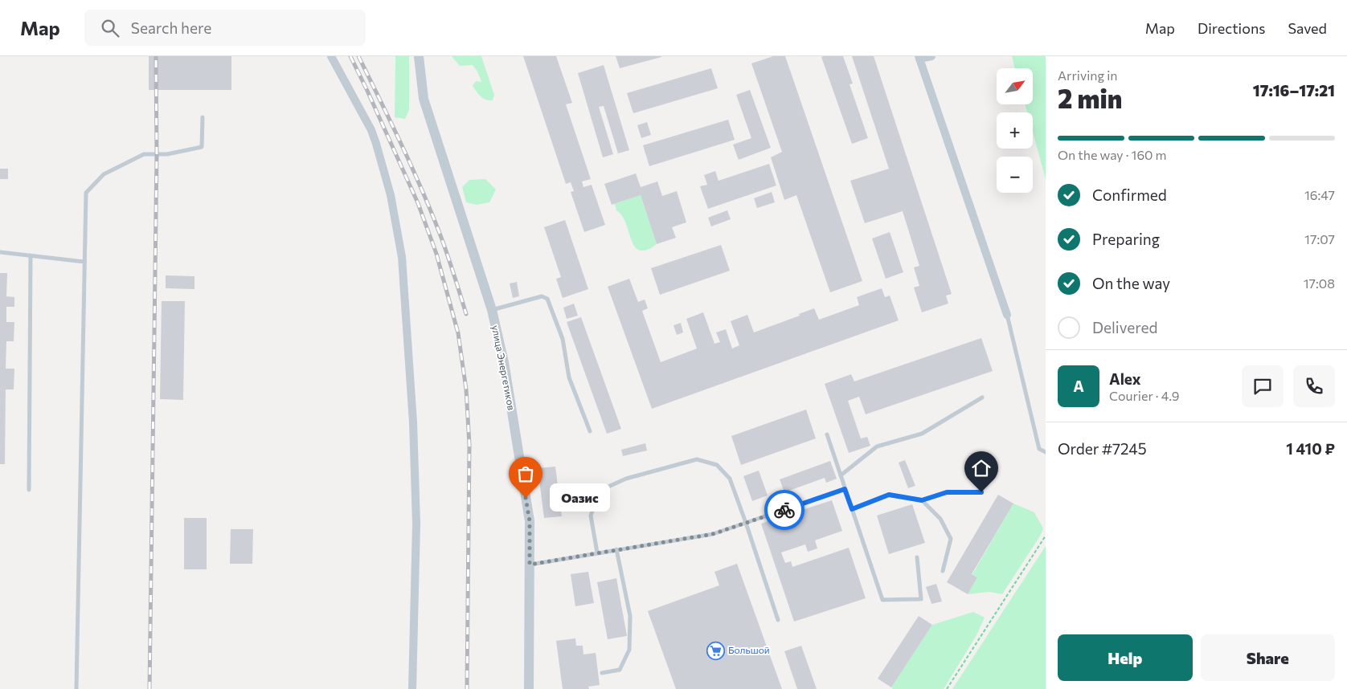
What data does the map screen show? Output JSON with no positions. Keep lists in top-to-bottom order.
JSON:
{
  "streets": {
    "street": ["улица Энергетиков"]
  },
  "places": {
    "other": ["Оазис"],
    "supermarket": ["Большой"]
  },
  "north": "top right",
  "page": {
    "header": "Map",
    "search": "Search here",
    "nav": ["Map", "Directions", "Saved"],
    "heading": ["2 min", "Arriving in", "17:16–17:21"],
    "panel": [
      "Alex",
      "Courier · 4.9",
      "Order #7245",
      "1 410 ₽"
    ],
    "map_buttons": ["+", "−"],
    "bar": "On the way · 160 m",
    "list": [
      ["Confirmed", "16:47"],
      ["Preparing", "17:07"],
      ["On the way", "17:08"],
      "Delivered"
    ],
    "round": "A",
    "bubble": "Оазис",
    "buttons": ["Help", "Share"]
  }
}
